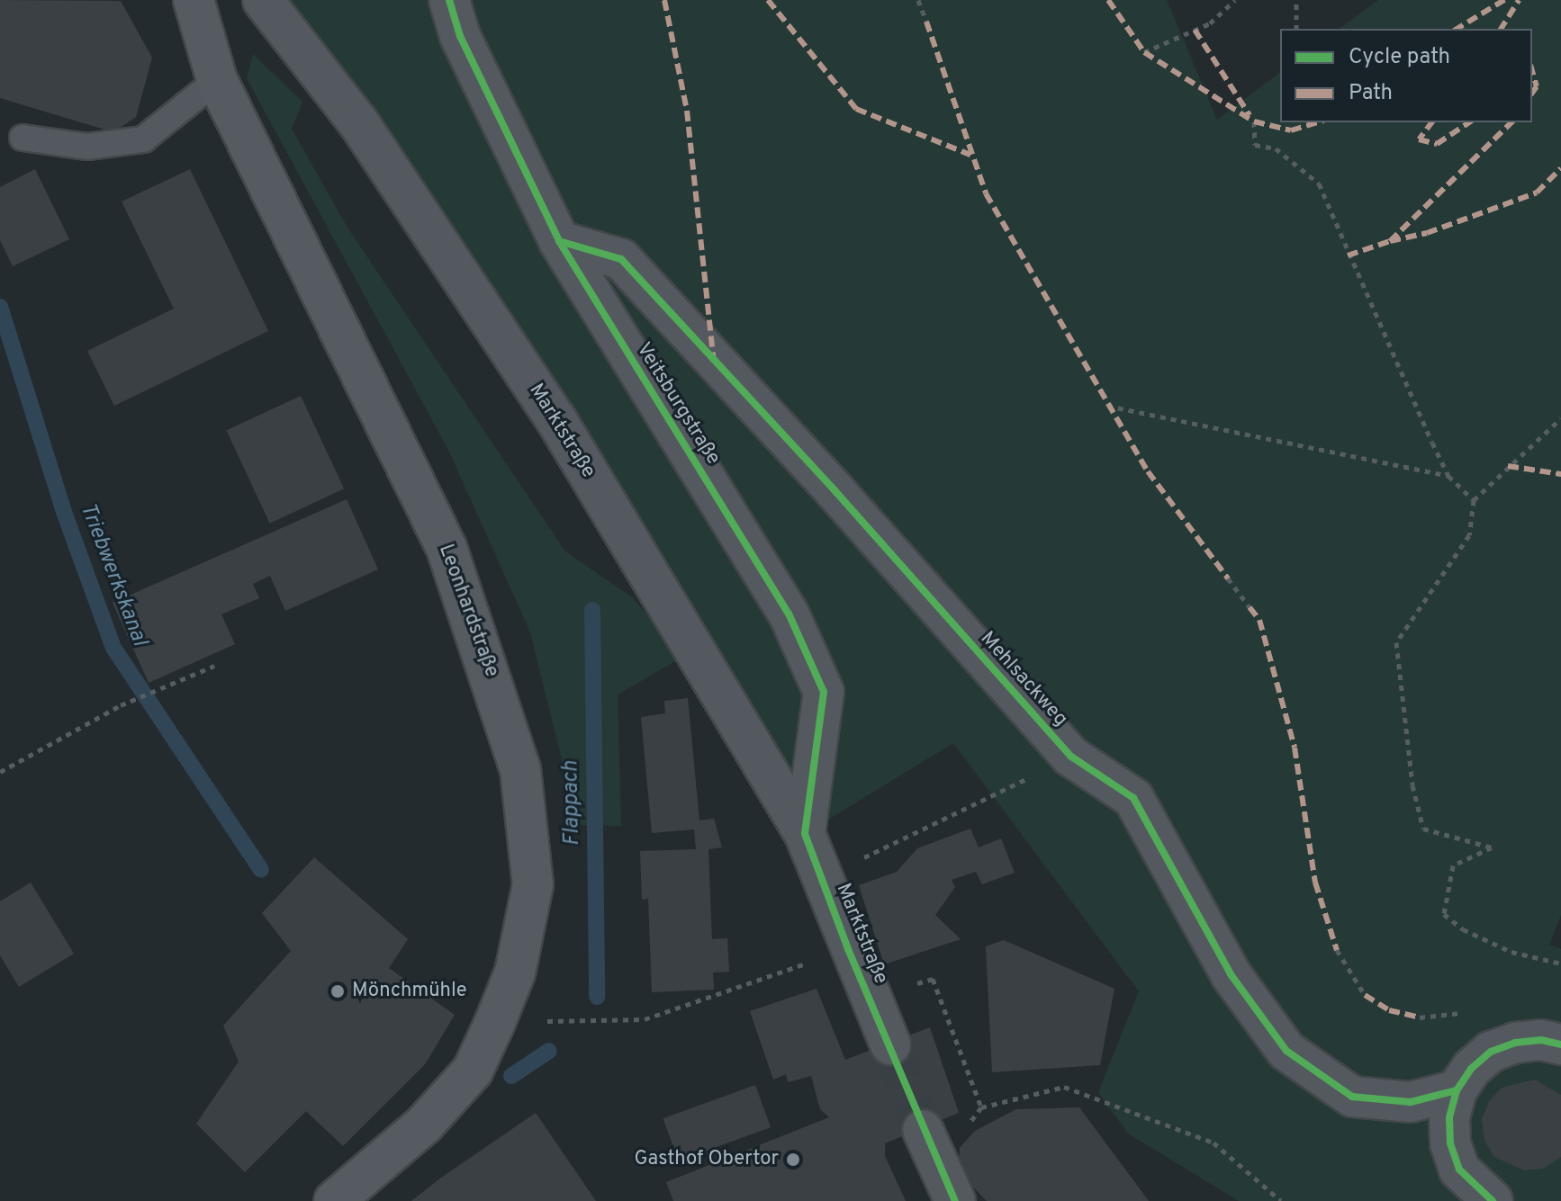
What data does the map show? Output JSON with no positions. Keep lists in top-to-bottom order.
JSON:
{
  "streets": {
    "main road": ["Leonhardstraße"],
    "street": ["Veitsburgstraße", "Marktstraße", "Mehlsackweg"]
  },
  "crossings": [
    ["Veitsburgstraße", "Marktstraße"],
    ["Veitsburgstraße", "Mehlsackweg"]
  ],
  "water": ["Triebwerkskanal", "Flappach"],
  "places": ["Mönchmühle", "Gasthof Obertor"],
  "legend": ["Cycle path", "Path"]
}
